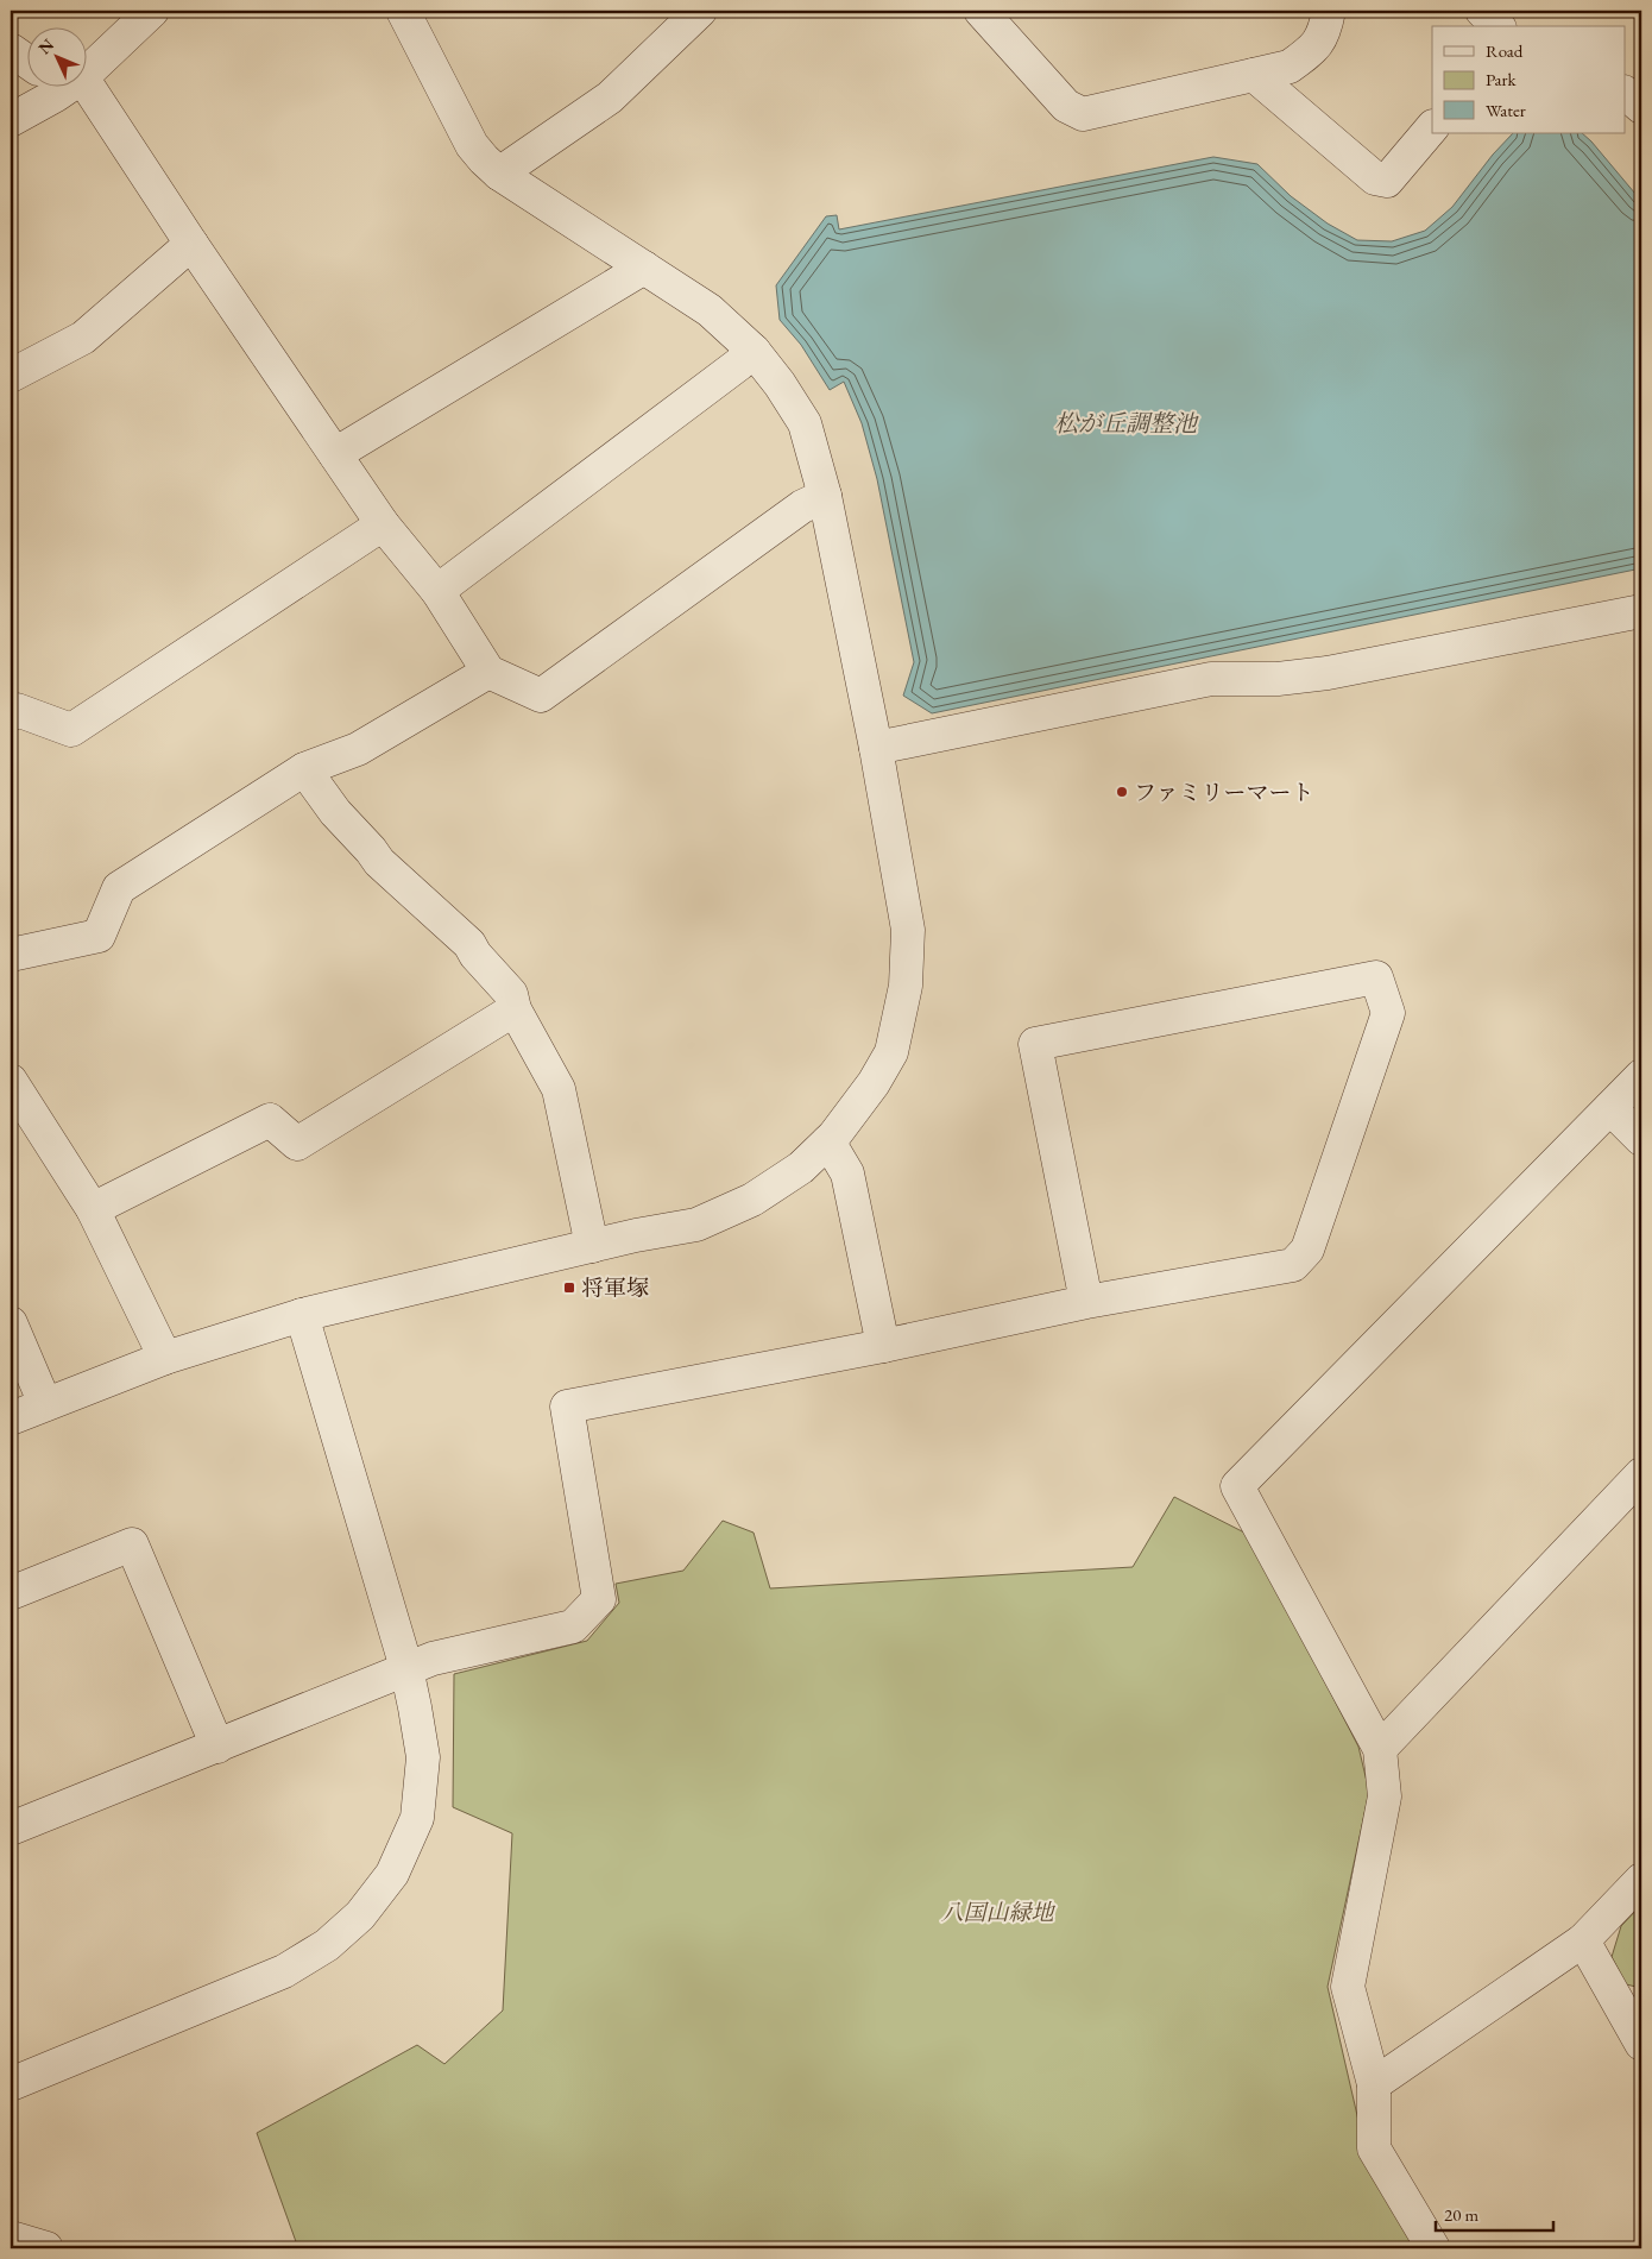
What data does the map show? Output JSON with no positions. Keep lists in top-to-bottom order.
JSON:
{
  "water": ["松が丘調整池"],
  "parks": ["八国山緑地"],
  "places": {
    "other": ["ファミリーマート"],
    "transit": ["将軍塚"]
  },
  "legend": ["Road", "Park", "Water"],
  "scale_bar": "20 m",
  "north": "top left"
}
